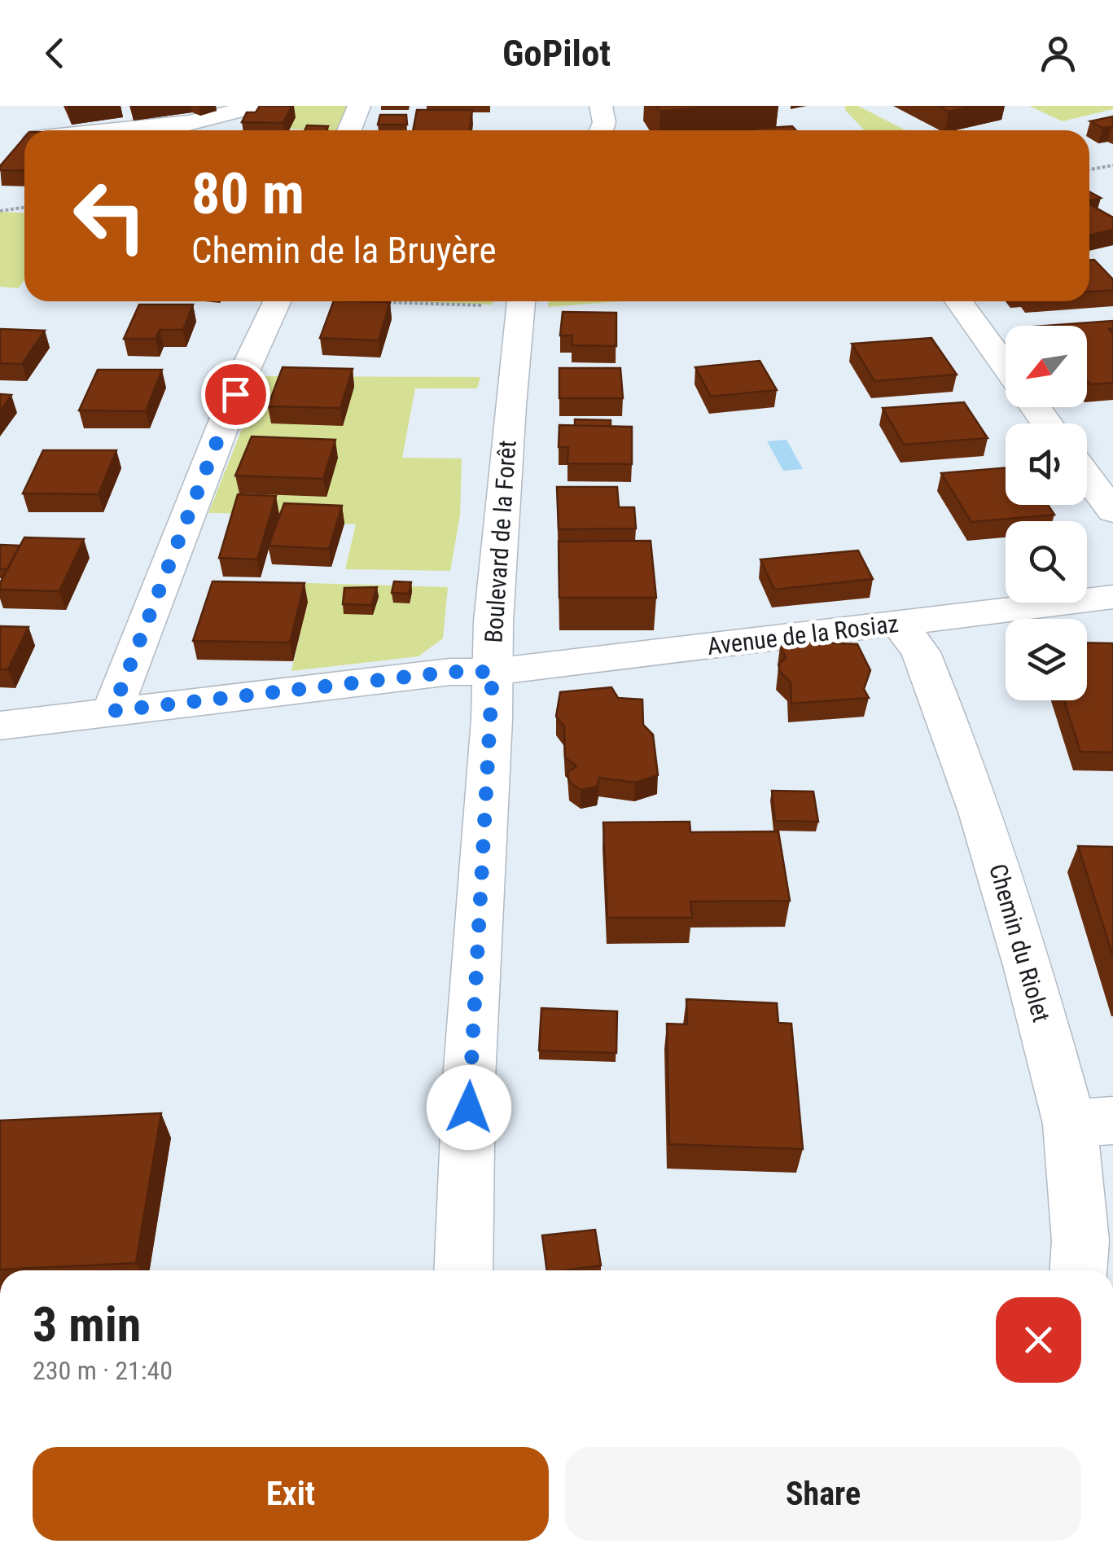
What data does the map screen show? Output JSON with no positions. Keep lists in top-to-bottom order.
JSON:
{
  "streets": {
    "street": ["Boulevard de la Forêt", "Avenue de la Rosiaz", "Chemin du Riolet"]
  },
  "crossings": [
    ["Boulevard de la Forêt", "Avenue de la Rosiaz"],
    ["Avenue de la Rosiaz", "Chemin du Riolet"]
  ],
  "north": "bottom left",
  "page": {
    "header": "GoPilot",
    "turn": ["80 m", "Chemin de la Bruyère"],
    "heading": ["3 min", "230 m · 21:40"],
    "buttons": ["Exit", "Share"]
  }
}
